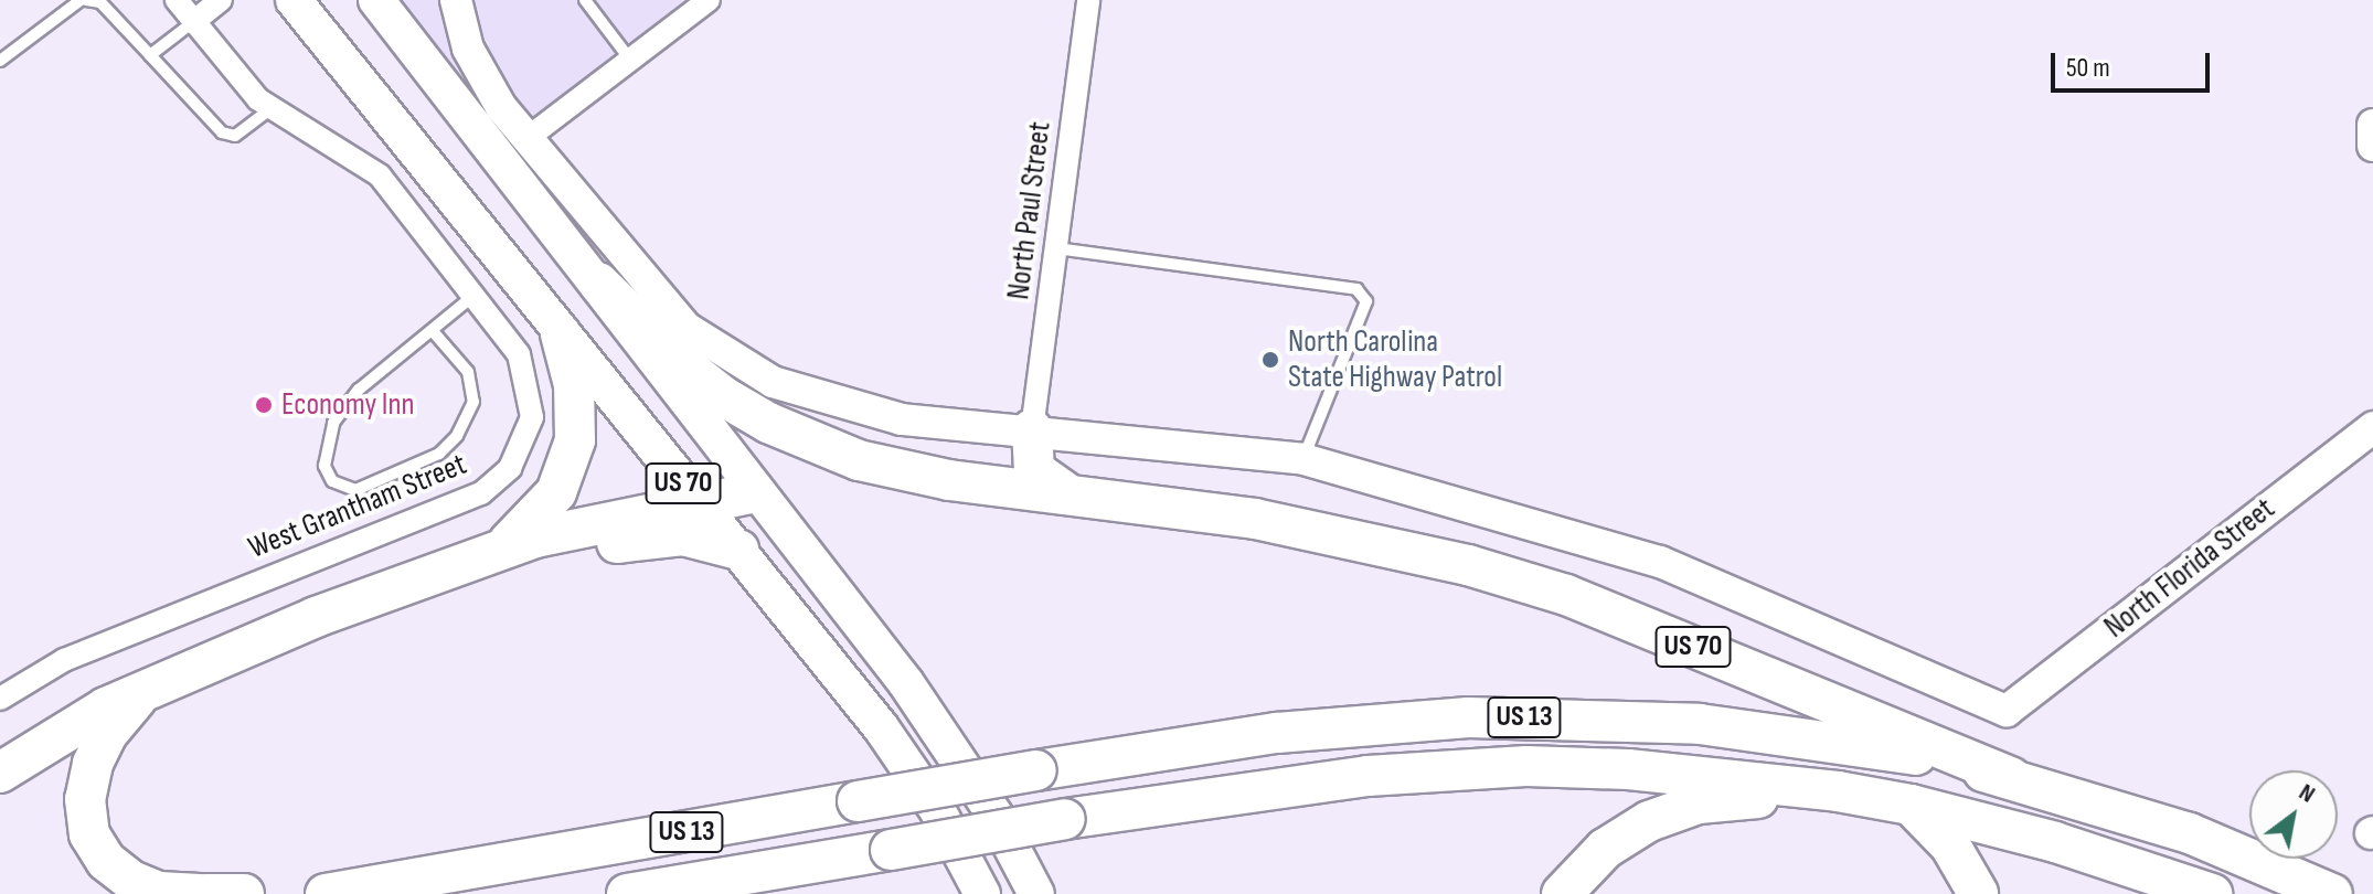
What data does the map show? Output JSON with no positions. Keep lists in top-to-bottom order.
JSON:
{
  "streets": {
    "highway": ["US 70", "US 13"],
    "street": ["North Paul Street", "West Grantham Street", "North Florida Street"]
  },
  "crossings": [
    ["US 70", "US 13"]
  ],
  "places": ["North Carolina State Highway Patrol", "Economy Inn"],
  "scale_bar": "50 m",
  "north": "top right"
}
